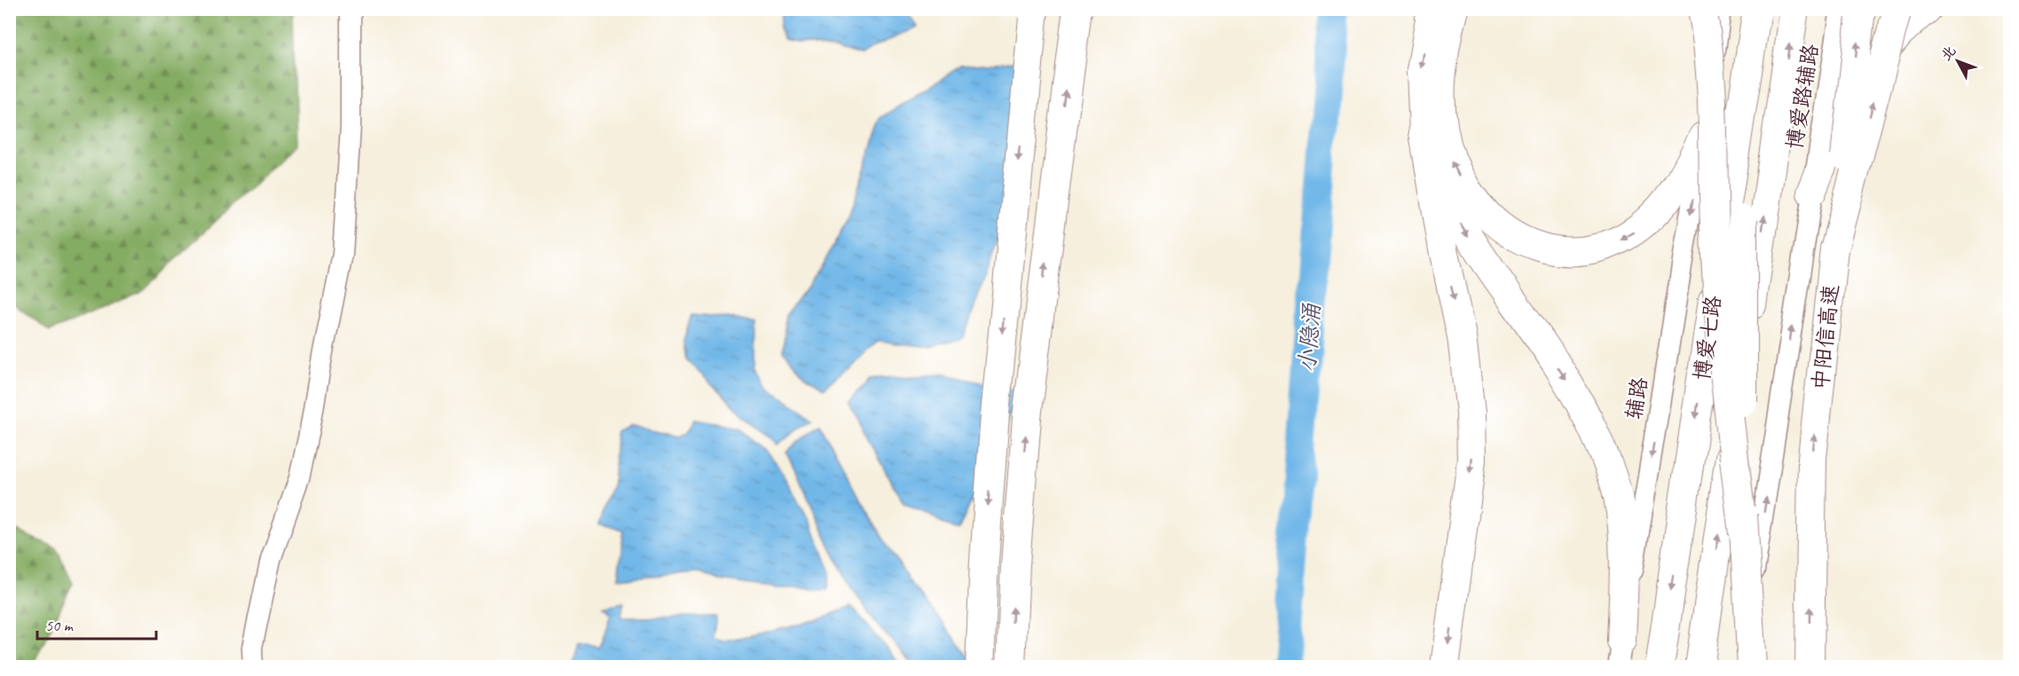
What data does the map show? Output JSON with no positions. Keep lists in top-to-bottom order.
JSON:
{
  "streets": {
    "highway": ["中阳信高速", "博爱七路"],
    "street": ["博爱路辅路", "辅路"]
  },
  "one_way": ["博爱路辅路", "辅路"],
  "water": ["小隐涌"],
  "scale_bar": "50 m",
  "north": "top left"
}
